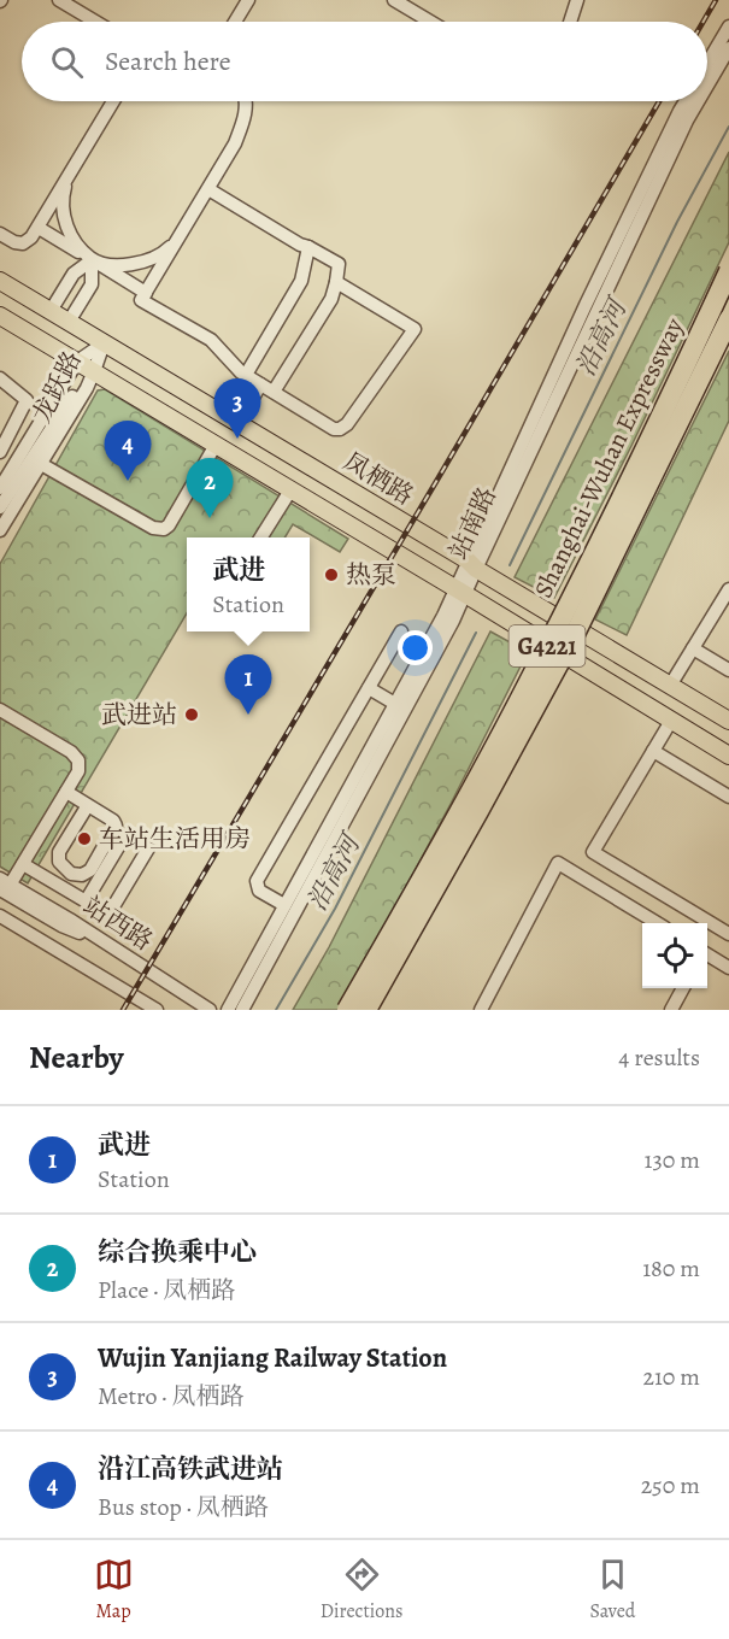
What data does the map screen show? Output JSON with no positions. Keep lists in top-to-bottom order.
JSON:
{
  "streets": {
    "highway": ["Shanghai-Wuhan Expressway", "G4221"],
    "main road": ["凤栖路"],
    "street": ["龙跃路", "站南路", "站西路"]
  },
  "crossings": [
    ["龙跃路", "凤栖路"],
    ["凤栖路", "站南路"]
  ],
  "water": ["沿高河"],
  "places": ["热泵", "武进站", "车站生活用房"],
  "page": {
    "search": "Search here",
    "pins": [
      "3",
      "4",
      "2",
      "1"
    ],
    "popup": ["武进", "Station"],
    "heading": ["Nearby", "4 results"],
    "list": [
      {
        "mark": "1",
        "name": "武进",
        "note": "Station",
        "value": "130 m"
      },
      {
        "mark": "2",
        "name": "综合换乘中心",
        "note": "Place · 凤栖路",
        "value": "180 m"
      },
      {
        "mark": "3",
        "name": "Wujin Yanjiang Railway Station",
        "note": "Metro · 凤栖路",
        "value": "210 m"
      },
      {
        "mark": "4",
        "name": "沿江高铁武进站",
        "note": "Bus stop · 凤栖路",
        "value": "250 m"
      }
    ],
    "nav": ["Map", "Directions", "Saved"]
  }
}
